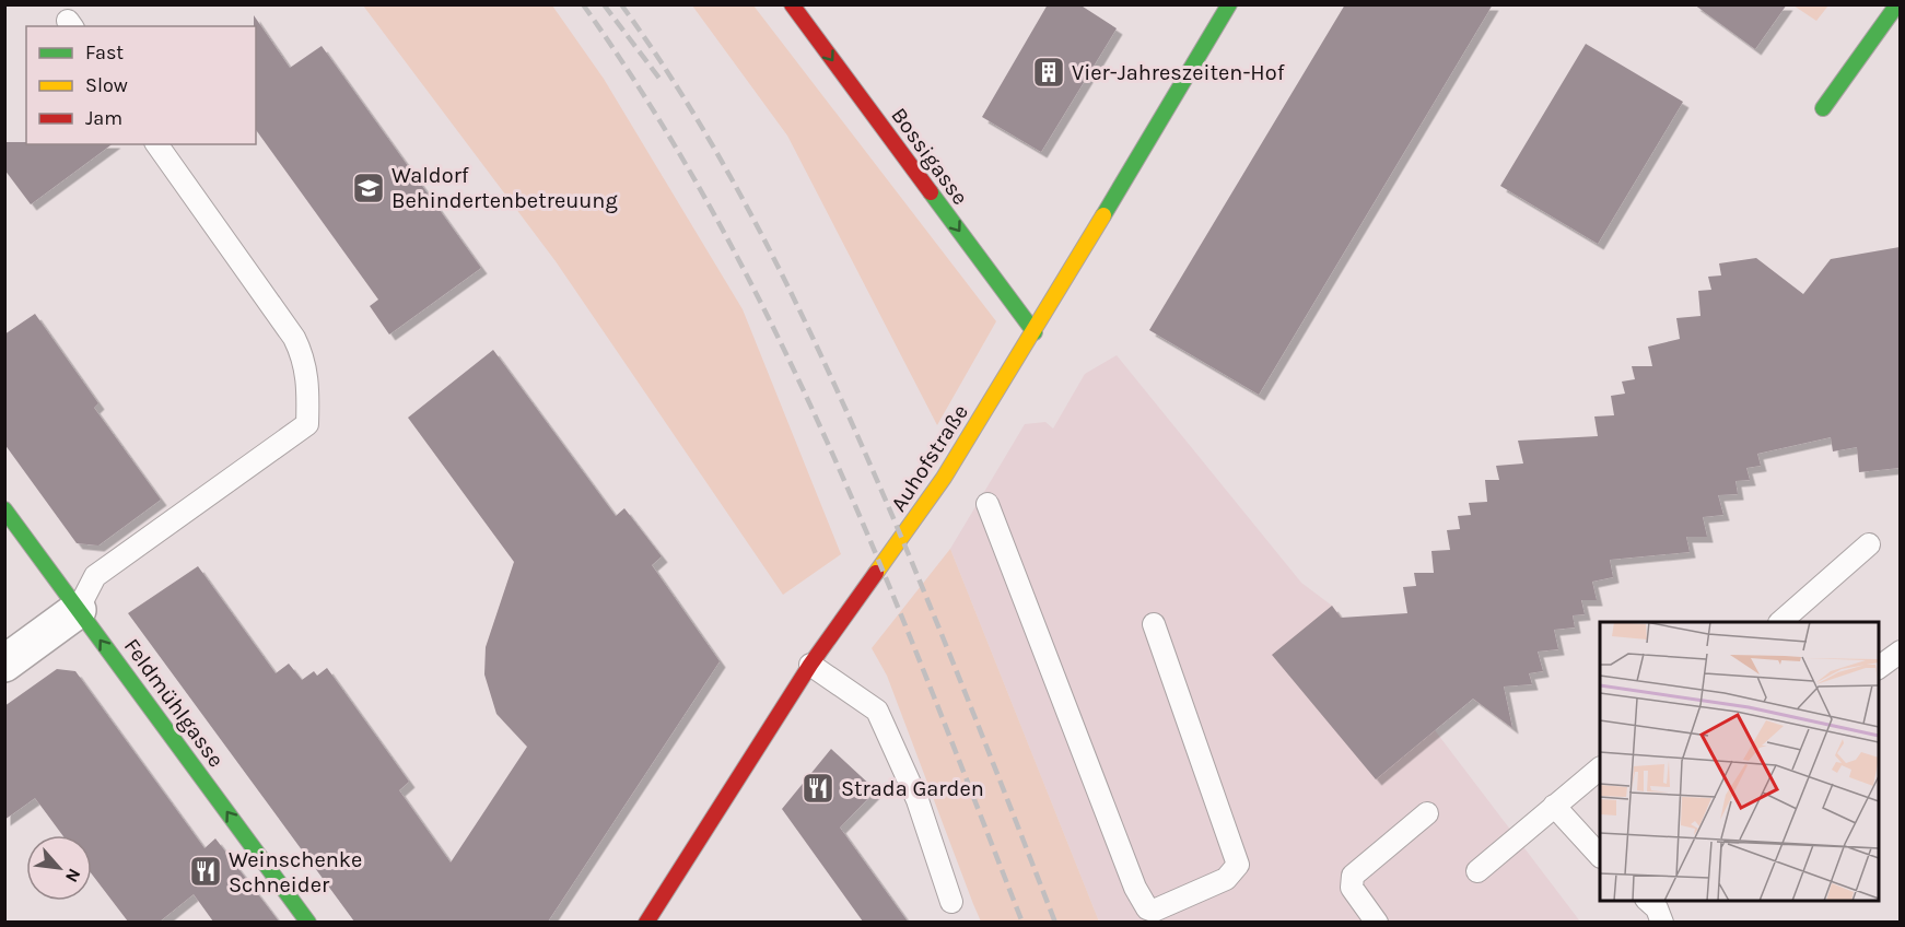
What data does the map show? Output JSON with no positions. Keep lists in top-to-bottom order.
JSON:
{
  "streets": {
    "street": ["Bossigasse", "Auhofstraße", "Feldmühlgasse"]
  },
  "crossings": [
    ["Bossigasse", "Auhofstraße"]
  ],
  "one_way": ["Bossigasse", "Feldmühlgasse"],
  "places": {
    "building": ["Vier-Jahreszeiten-Hof"],
    "school or university": ["Waldorf Behindertenbetreuung"],
    "restaurant": ["Strada Garden", "Weinschenke Schneider"]
  },
  "legend": ["Fast", "Slow", "Jam"],
  "north": "bottom right"
}
